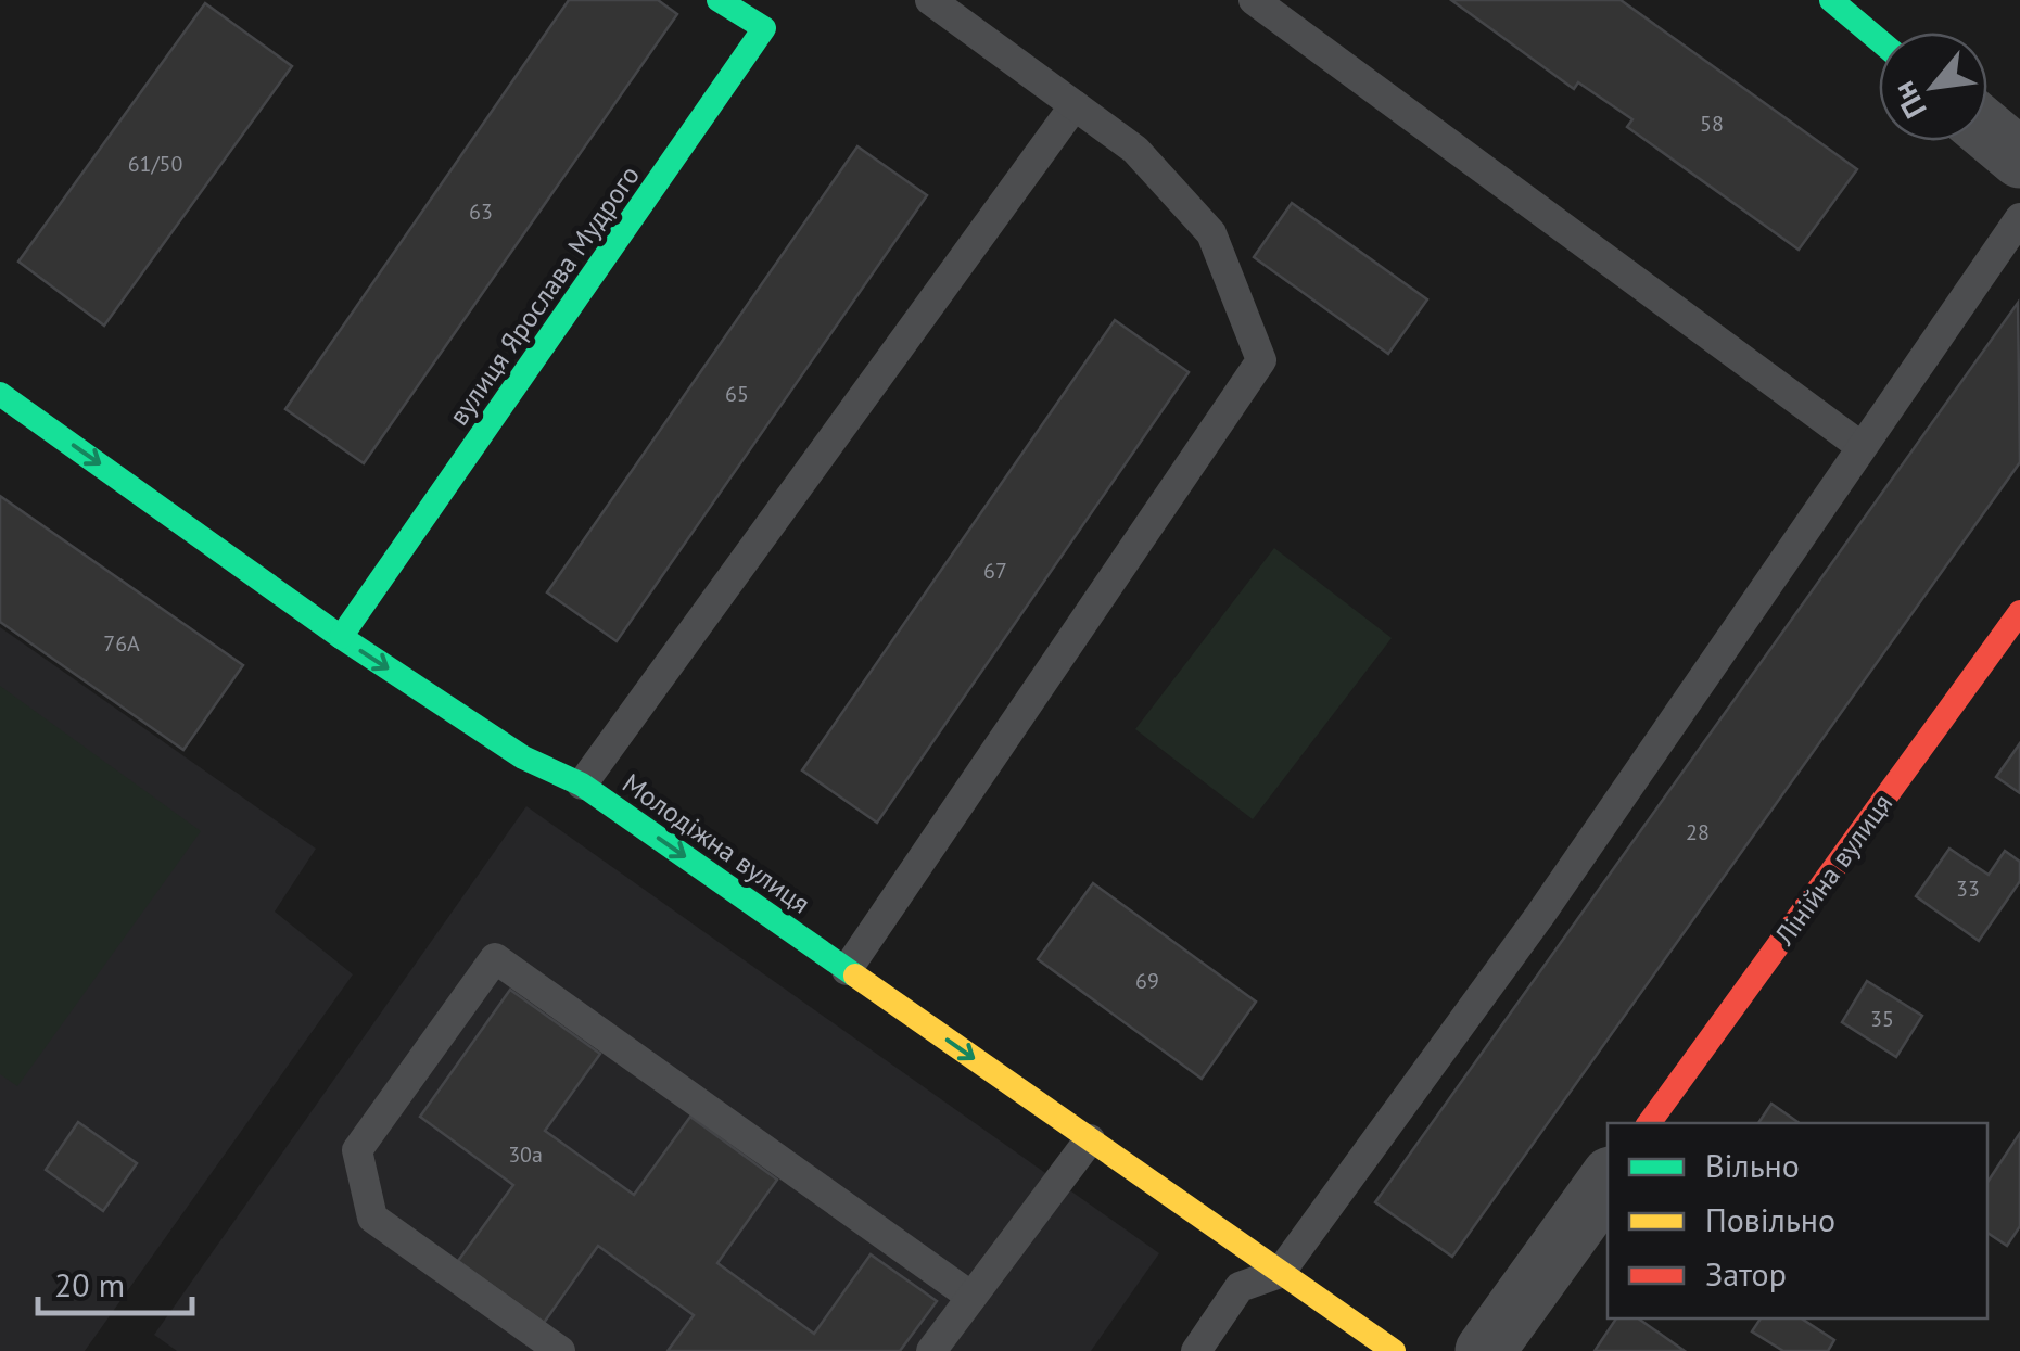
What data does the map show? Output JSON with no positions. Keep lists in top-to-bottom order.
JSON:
{
  "streets": {
    "street": ["вулиця Ярослава Мудрого", "Молодіжна вулиця", "Лінійна вулиця"]
  },
  "crossings": [
    ["вулиця Ярослава Мудрого", "Молодіжна вулиця"]
  ],
  "one_way": ["Молодіжна вулиця"],
  "house_numbers": [
    "58",
    "61/50",
    "63",
    "65",
    "67",
    "76А",
    "28",
    "33",
    "69",
    "35",
    "30а"
  ],
  "legend": ["Вільно", "Повільно", "Затор"],
  "scale_bar": "20 m",
  "north": "bottom left"
}
